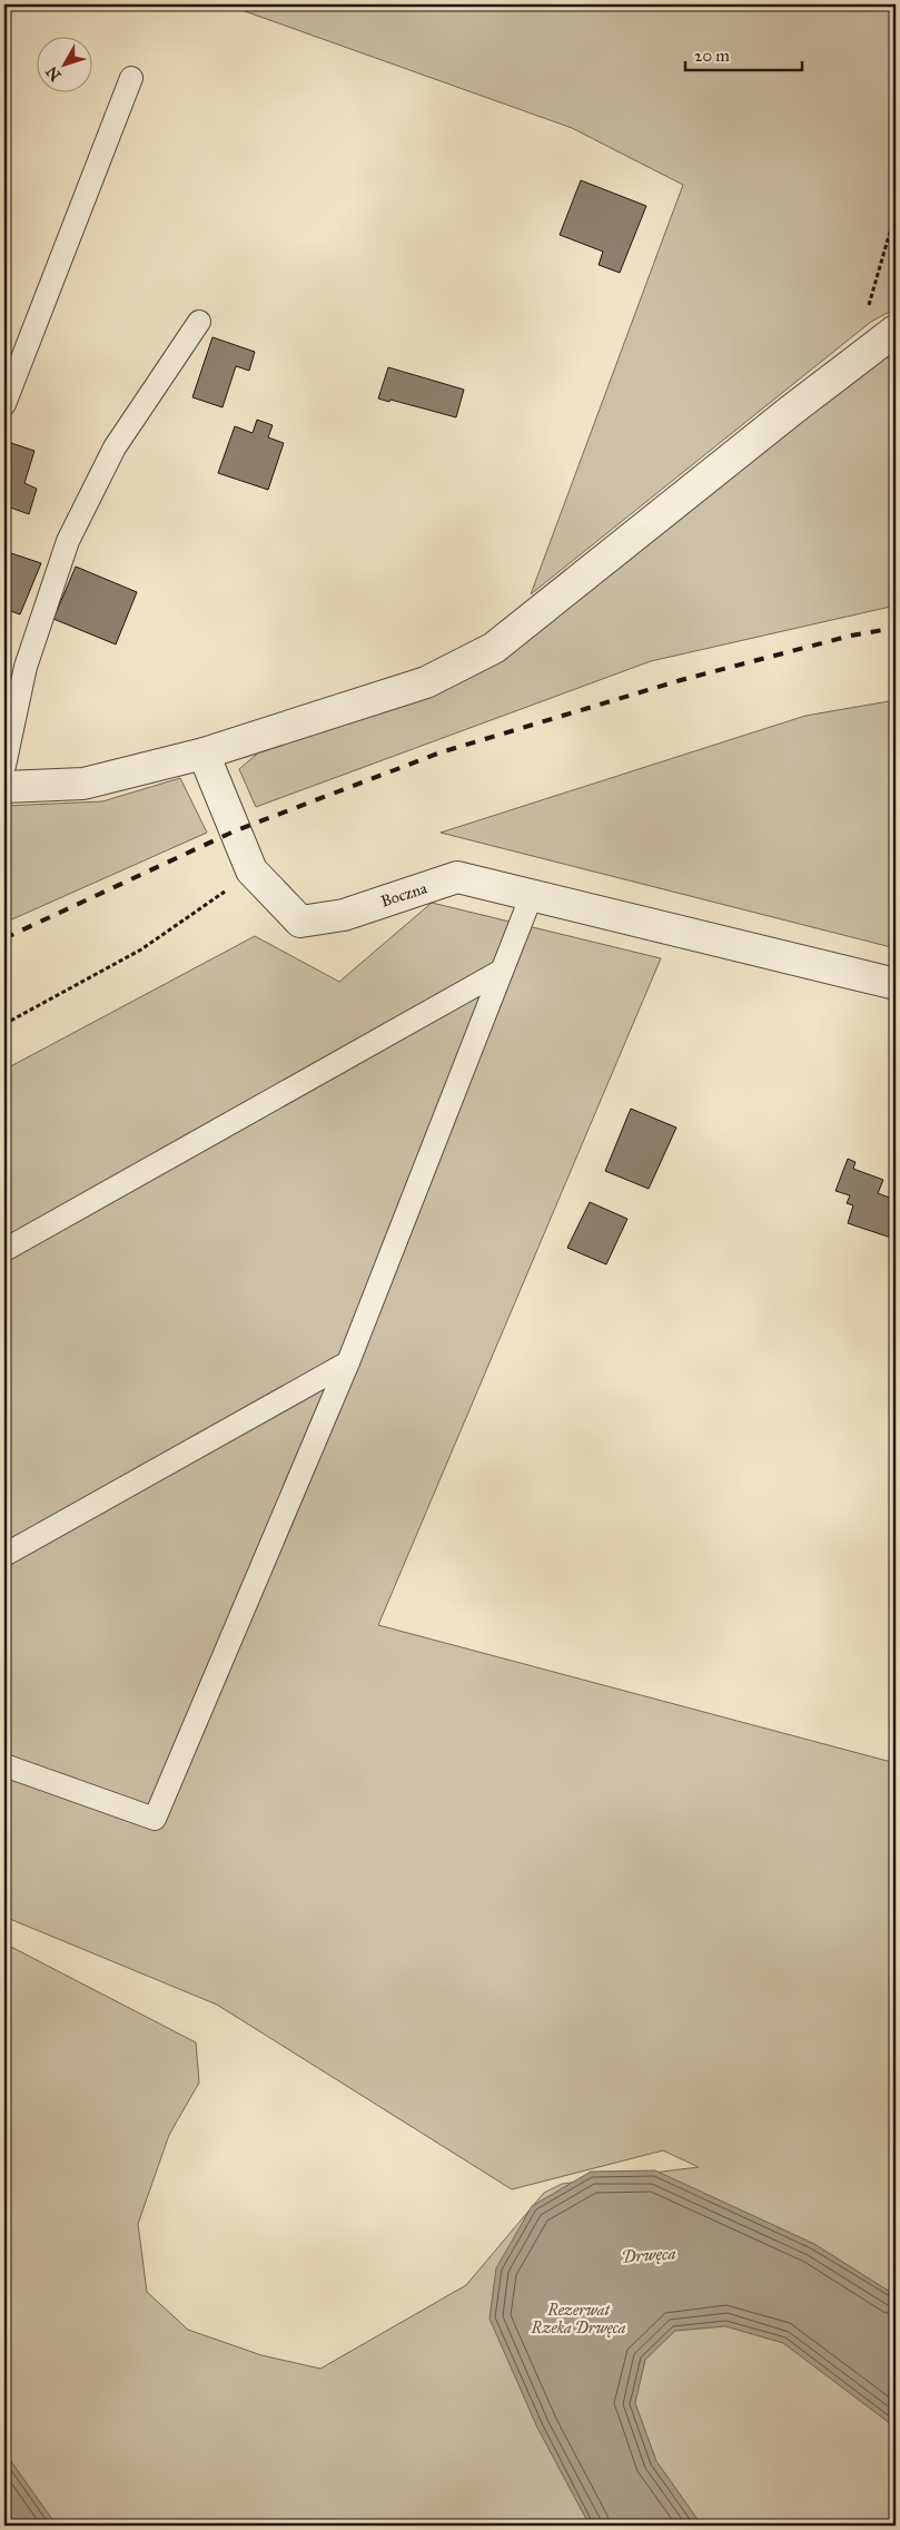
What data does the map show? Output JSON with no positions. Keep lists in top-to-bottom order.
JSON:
{
  "streets": {
    "street": ["Boczna"]
  },
  "water": ["Drwęca"],
  "parks": ["Rezerwat Rzeka Drwęca"],
  "scale_bar": "20 m",
  "north": "bottom left"
}
